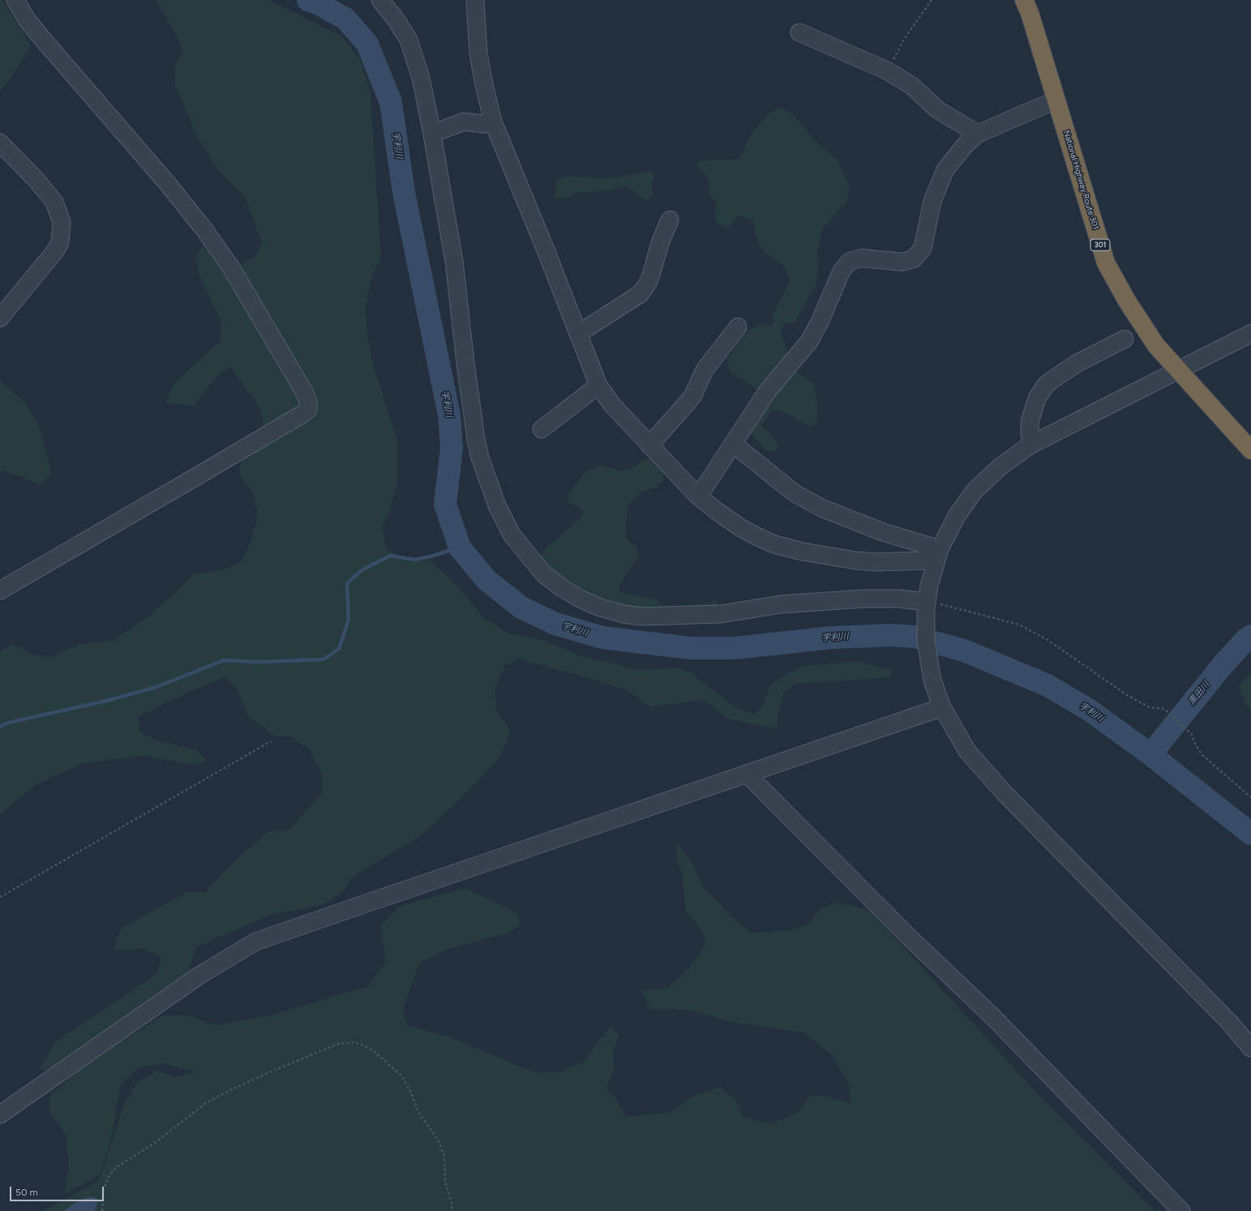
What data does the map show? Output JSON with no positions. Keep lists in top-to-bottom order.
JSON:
{
  "streets": {
    "highway": ["National Highway Route 301", "301"]
  },
  "water": ["宇利川", "黒田川"],
  "scale_bar": "50 m"
}
